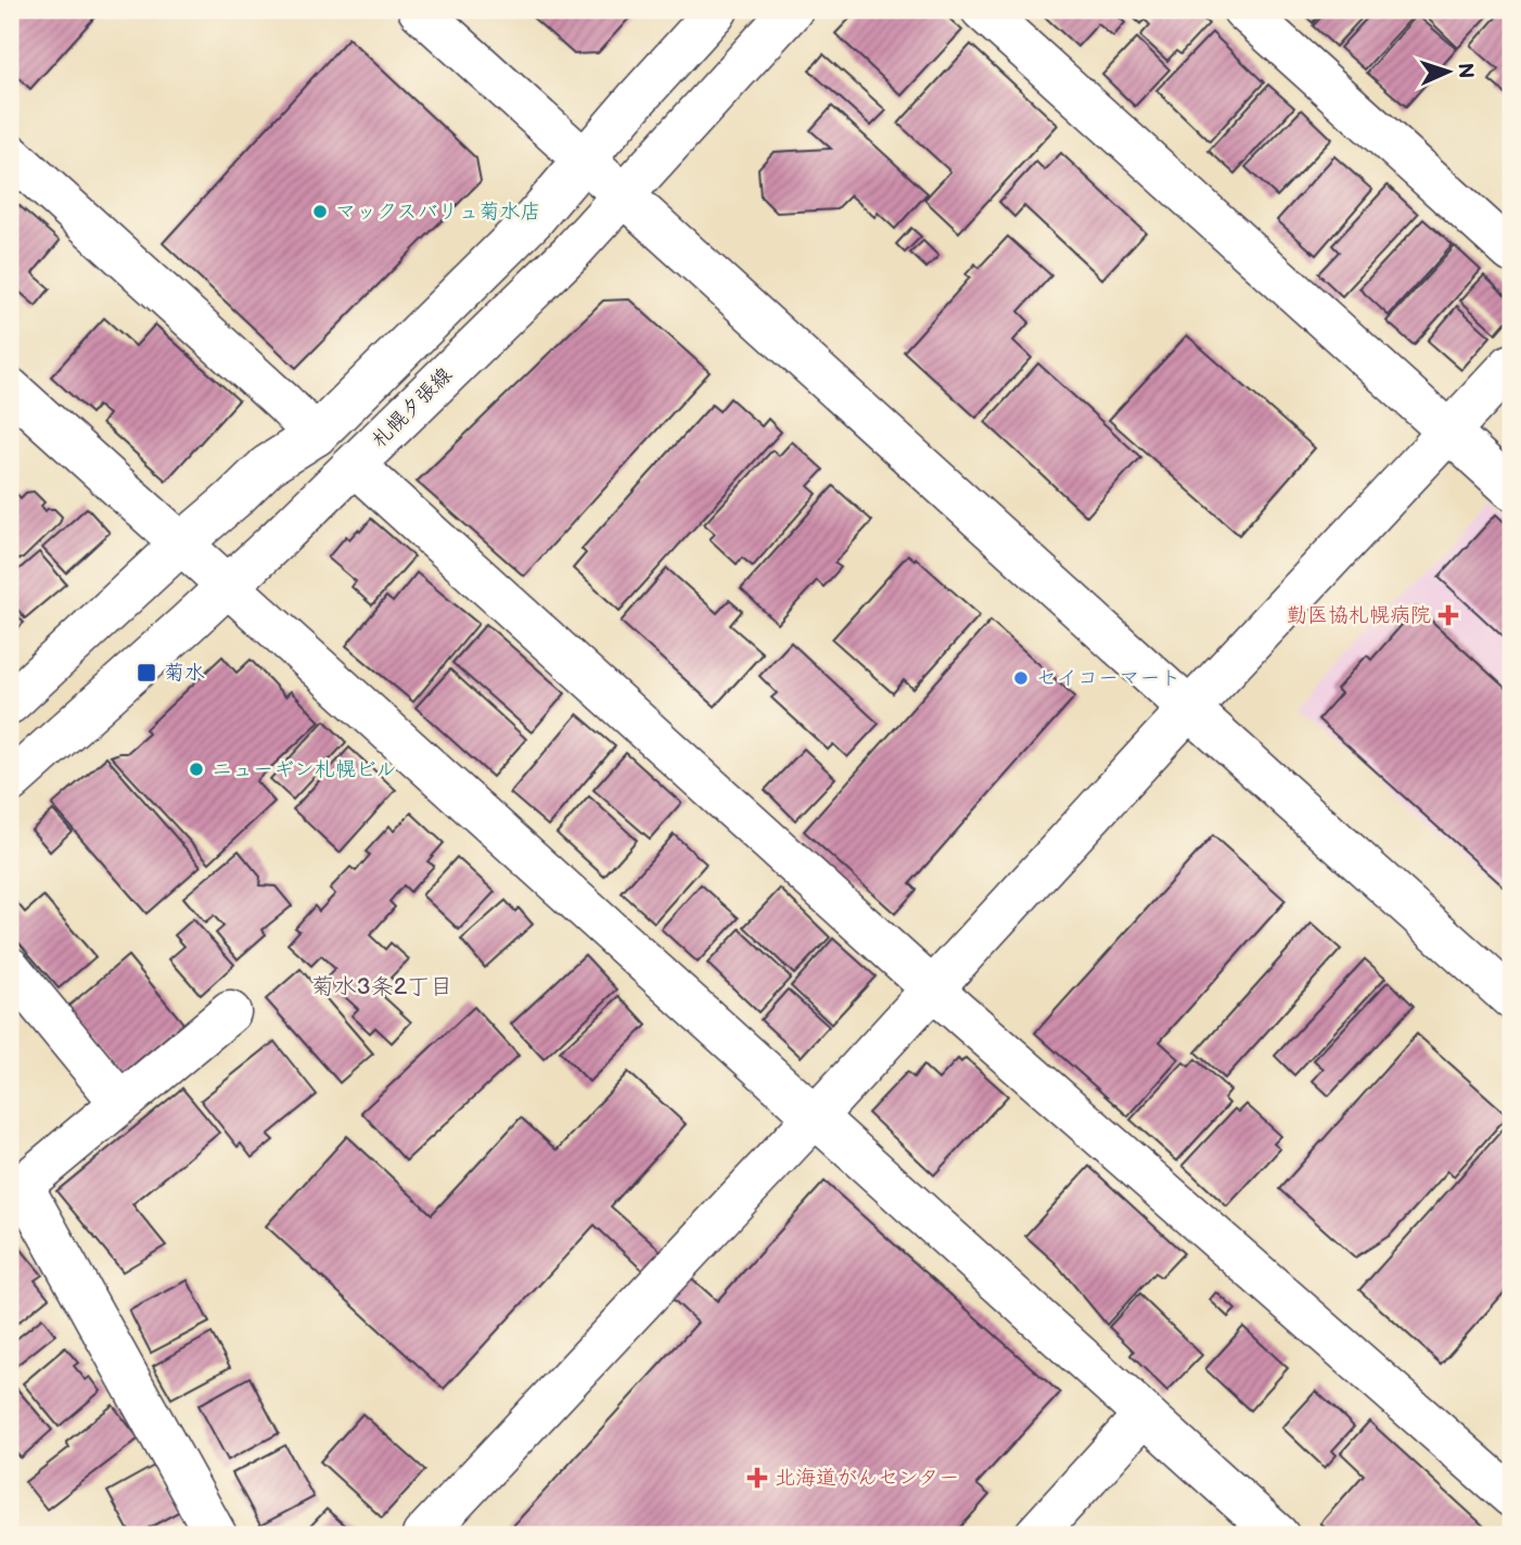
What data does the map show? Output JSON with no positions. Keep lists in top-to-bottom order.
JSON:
{
  "streets": {
    "street": ["札幌夕張線"]
  },
  "districts": ["菊水3条2丁目"],
  "places": {
    "other": ["マックスバリュ菊水店", "セイコーマート", "ニューギン札幌ビル"],
    "health": ["勤医協札幌病院", "北海道がんセンター"],
    "transit": ["菊水"]
  },
  "north": "right"
}
